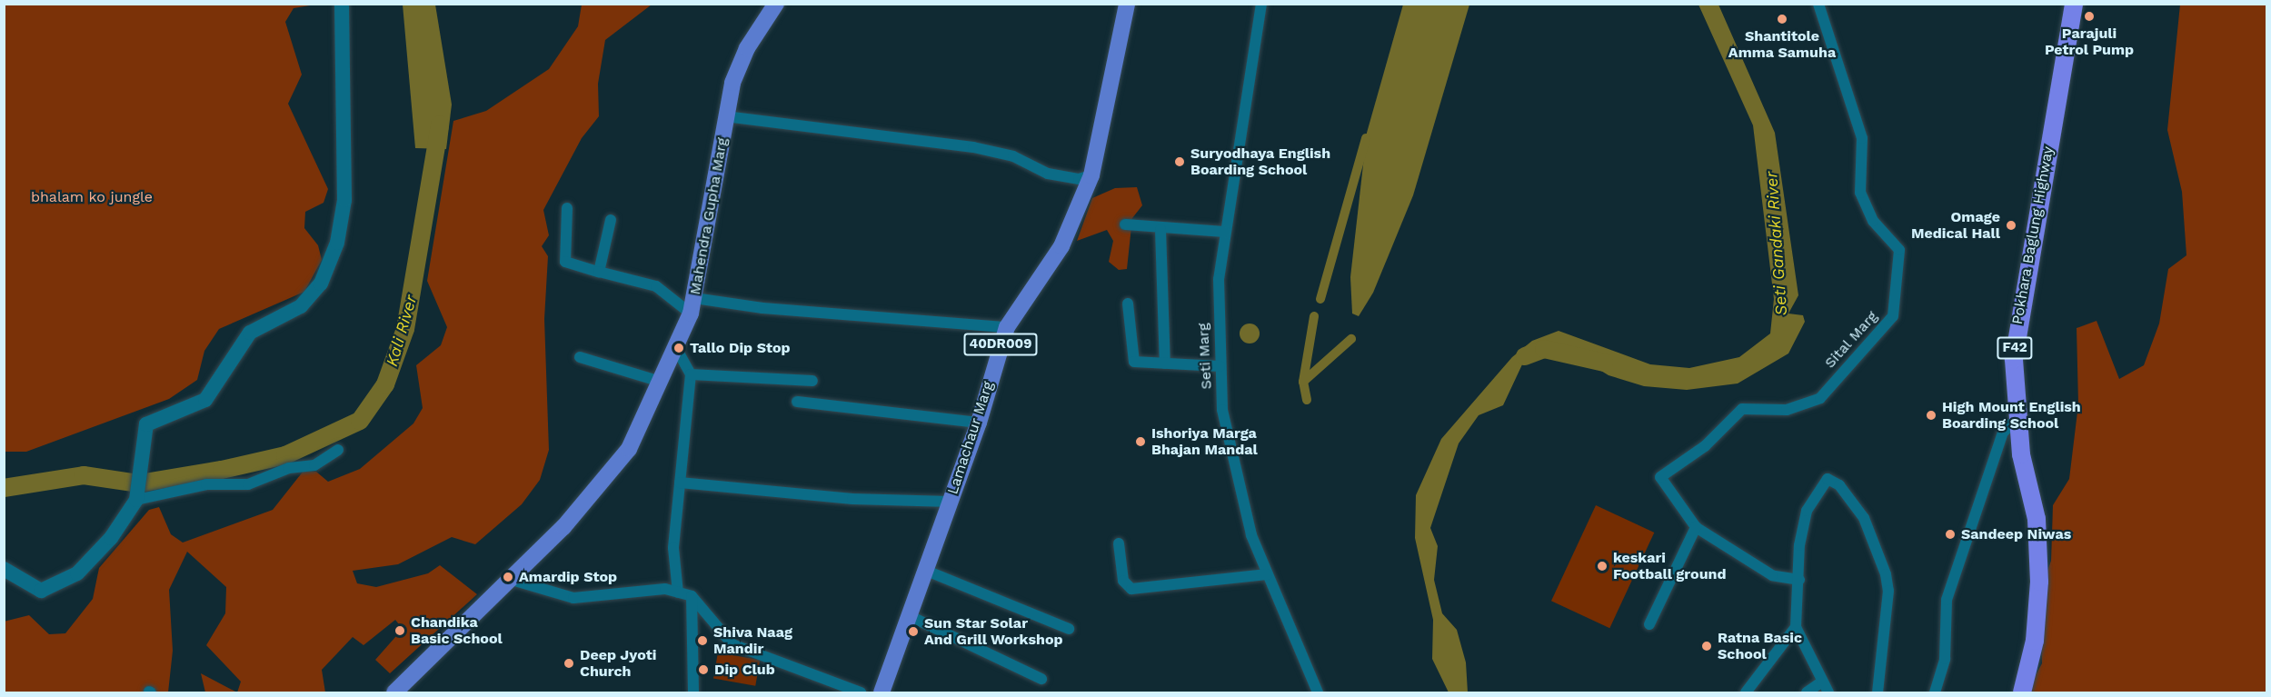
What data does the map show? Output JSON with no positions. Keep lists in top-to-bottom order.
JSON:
{
  "streets": {
    "highway": ["Pokhara Baglung Highway", "F42"],
    "main road": ["Mahendra Gupha Marg", "40DR009", "Lamachaur Marg"],
    "street": ["Sital Marg", "Seti Marg"]
  },
  "water": ["Seti Gandaki River", "Kali River"],
  "parks": ["bhalam ko jungle"],
  "places": [
    "Parajuli Petrol Pump",
    "Shantitole Amma Samuha",
    "Suryodhaya English Boarding School",
    "Omage Medical Hall",
    "Tallo Dip Stop",
    "High Mount English Boarding School",
    "Ishoriya Marga Bhajan Mandal",
    "Sandeep Niwas",
    "keskari Football ground",
    "Amardip Stop",
    "Chandika Basic School",
    "Sun Star Solar And Grill Workshop",
    "Shiva Naag Mandir",
    "Ratna Basic School",
    "Deep Jyoti Church",
    "Dip Club"
  ]
}
